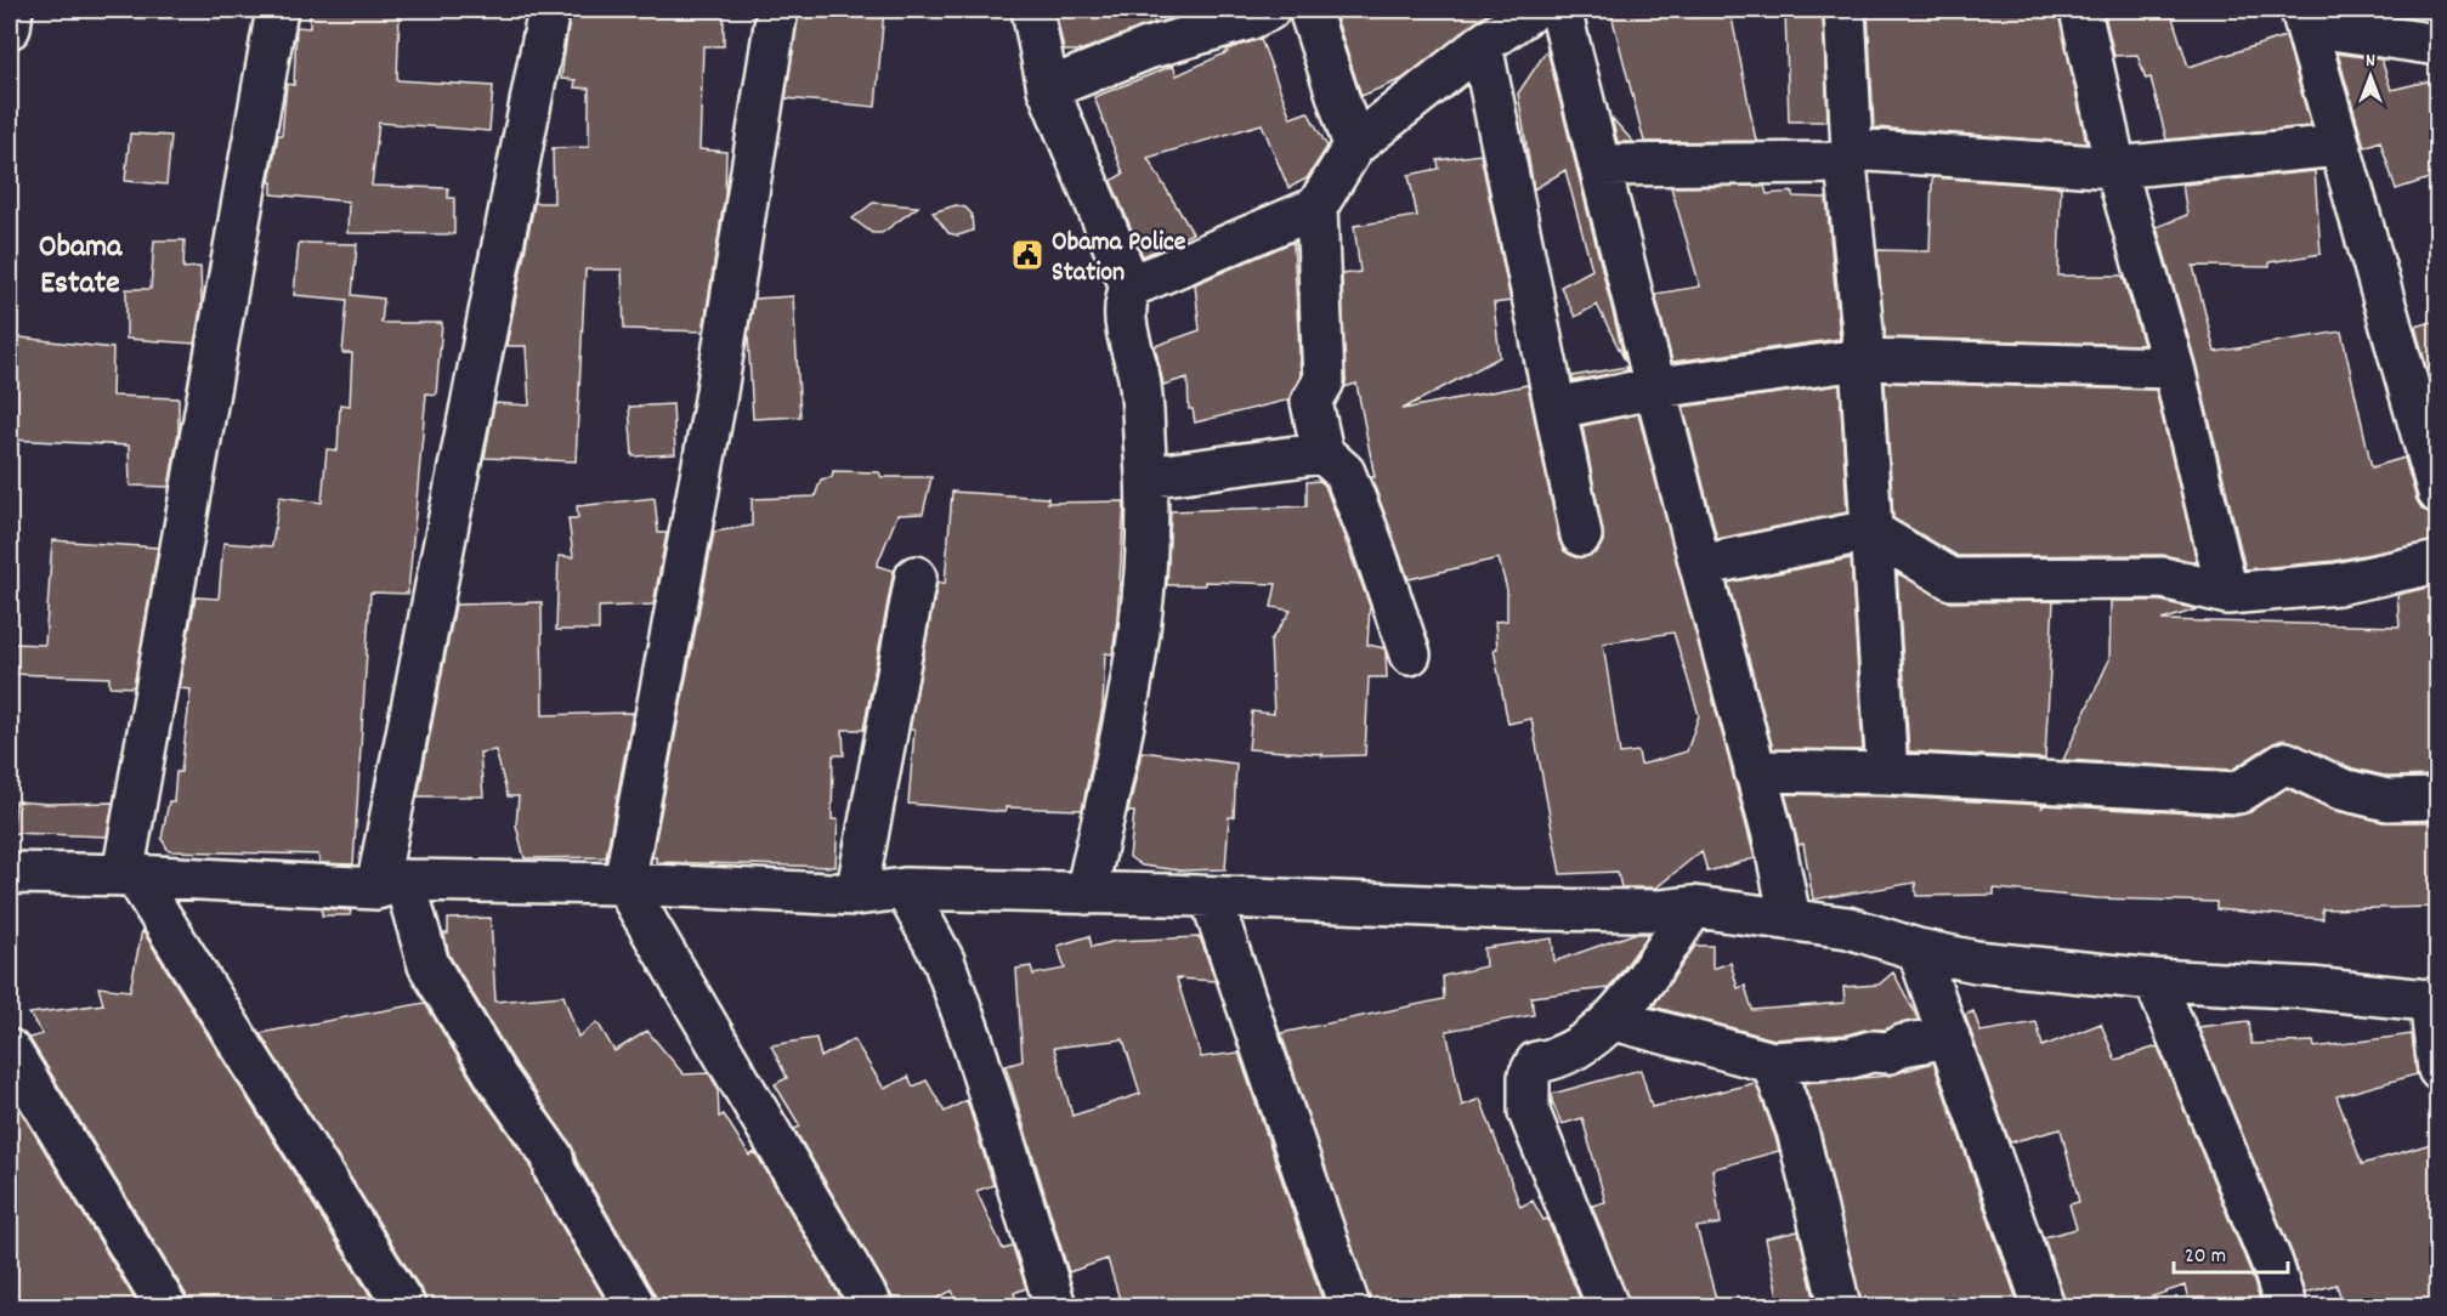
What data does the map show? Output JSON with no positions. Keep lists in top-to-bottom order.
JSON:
{
  "districts": ["Obama Estate"],
  "places": {
    "public building": ["Obama Police Station"]
  },
  "scale_bar": "20 m",
  "north": "top"
}
